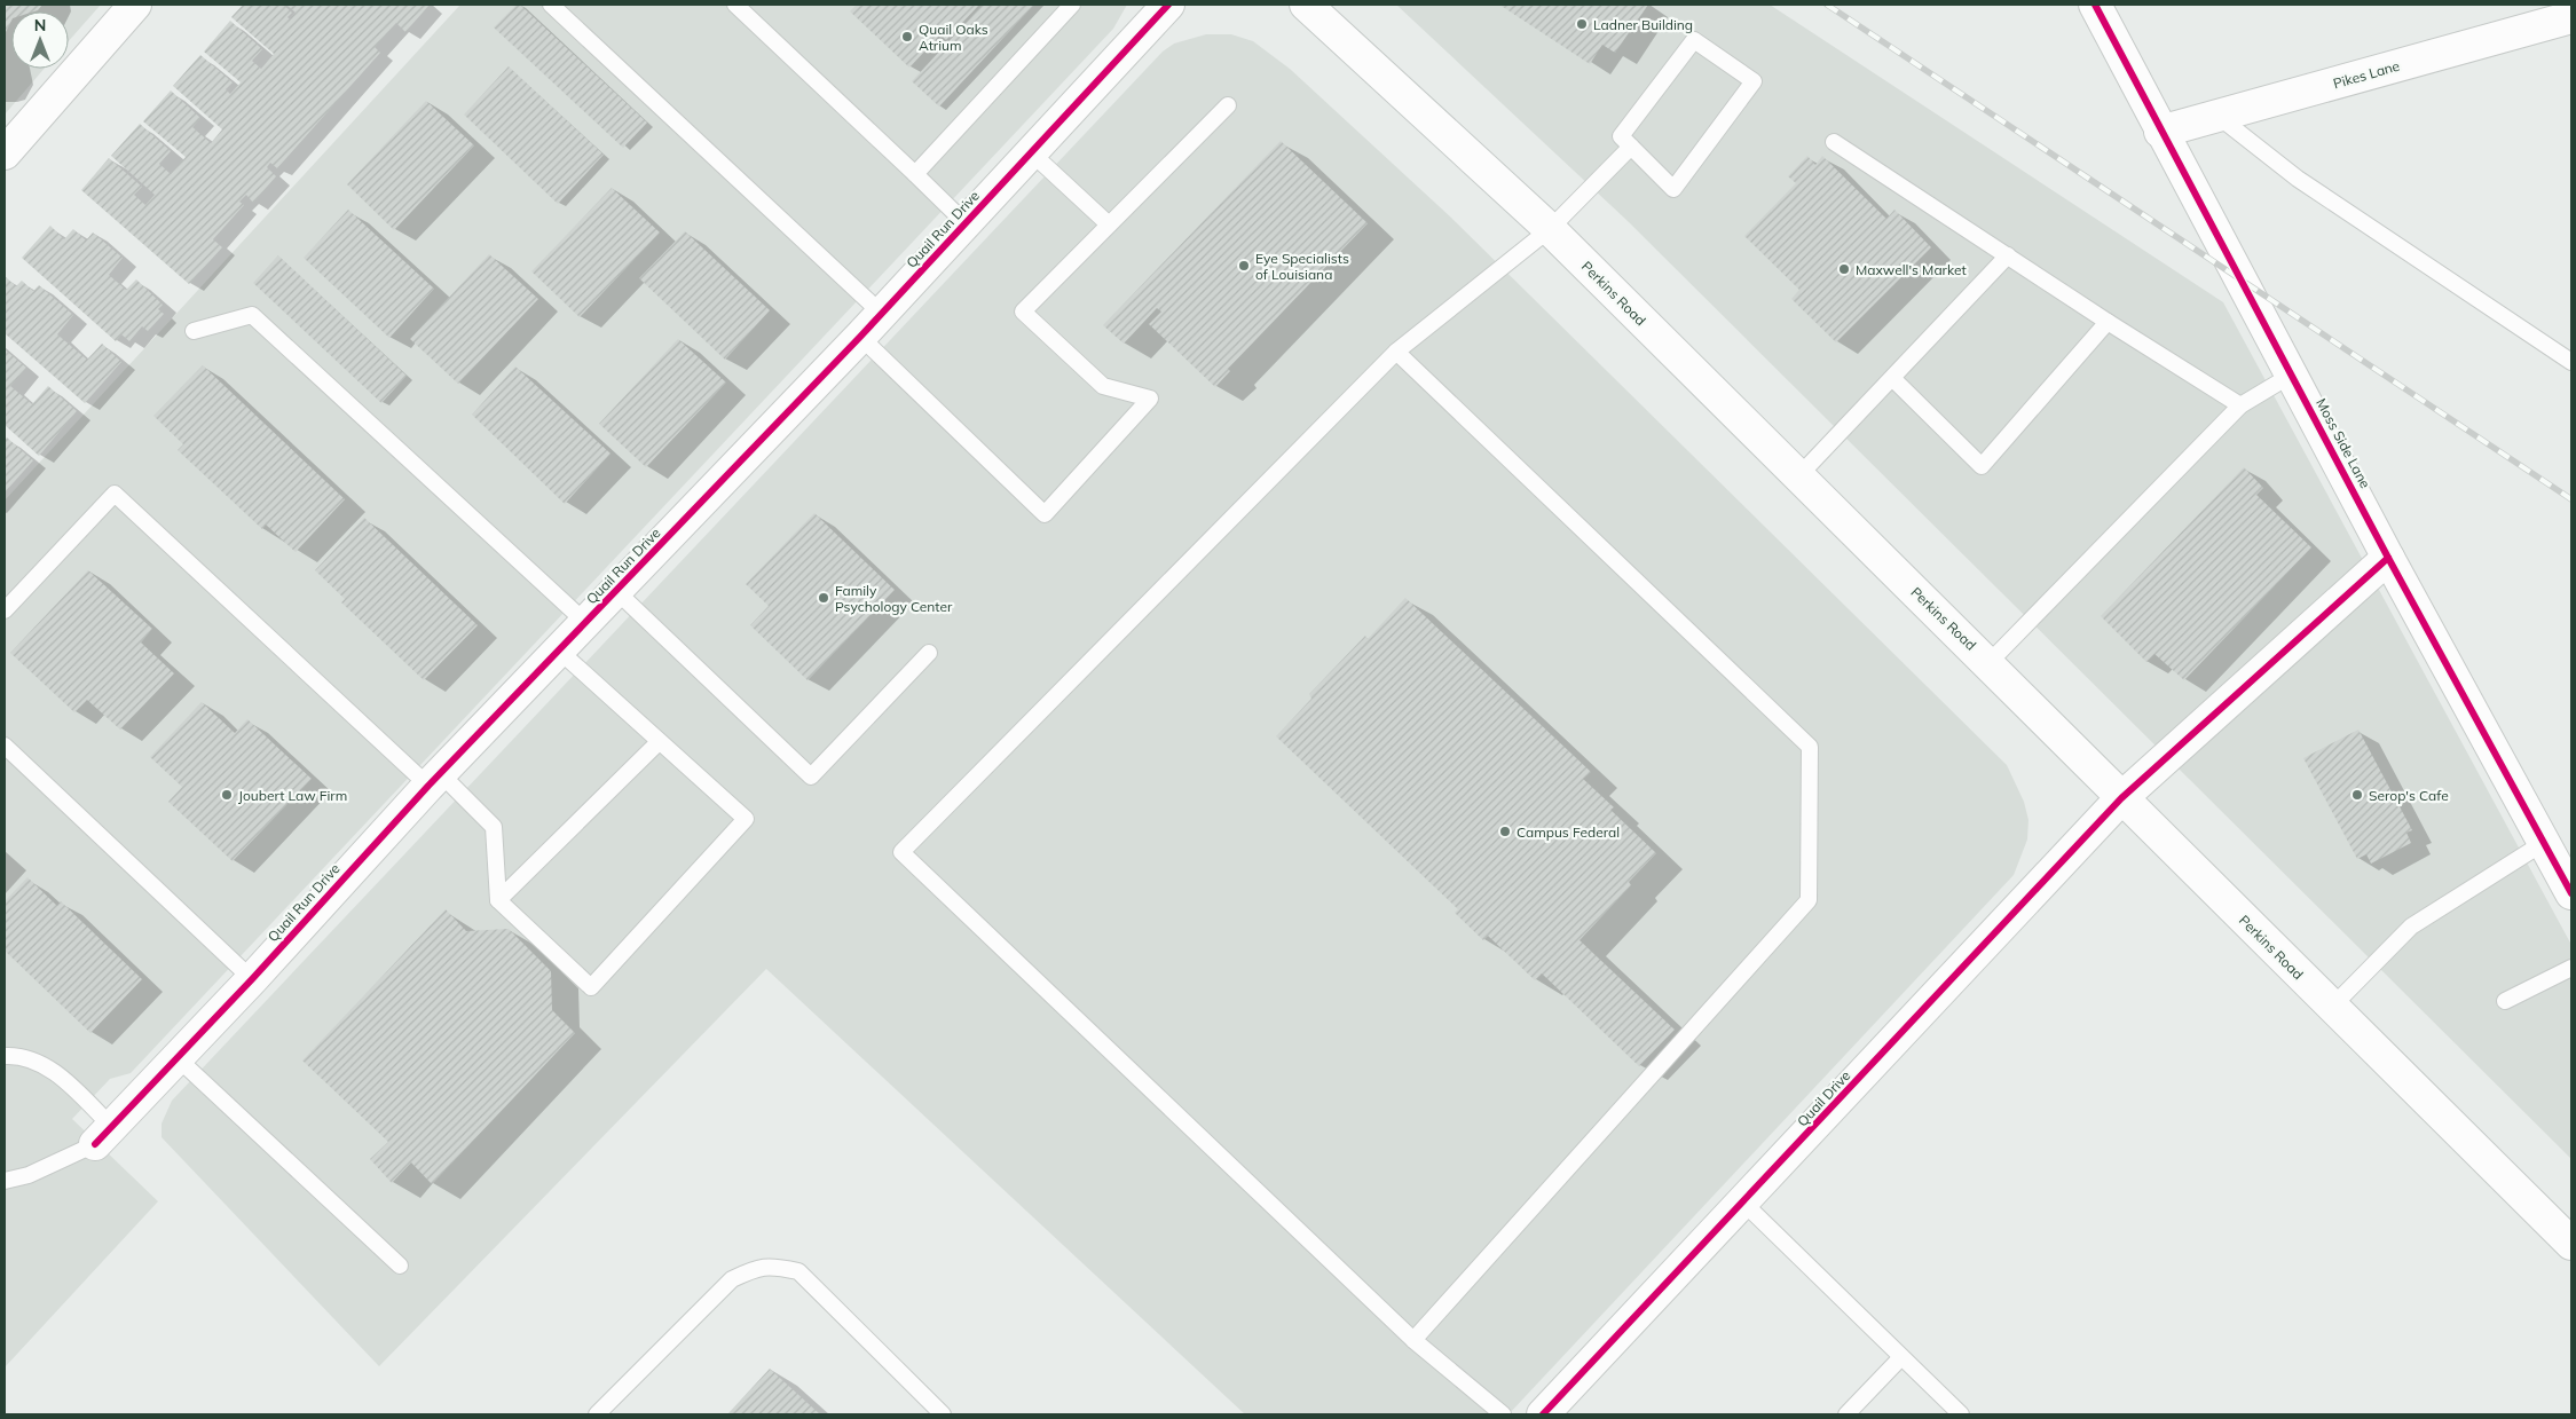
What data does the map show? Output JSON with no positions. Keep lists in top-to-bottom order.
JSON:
{
  "streets": {
    "street": [
      "Pikes Lane",
      "Quail Run Drive",
      "Perkins Road",
      "Moss Side Lane",
      "Quail Drive"
    ]
  },
  "crossings": [
    ["Pikes Lane", "Moss Side Lane"],
    ["Perkins Road", "Quail Drive"],
    ["Moss Side Lane", "Quail Drive"]
  ],
  "places": [
    "Ladner Building",
    "Quail Oaks Atrium",
    "Eye Specialists of Louisiana",
    "Maxwell's Market",
    "Family Psychology Center",
    "Joubert Law Firm",
    "Serop's Cafe",
    "Campus Federal"
  ],
  "north": "top"
}
